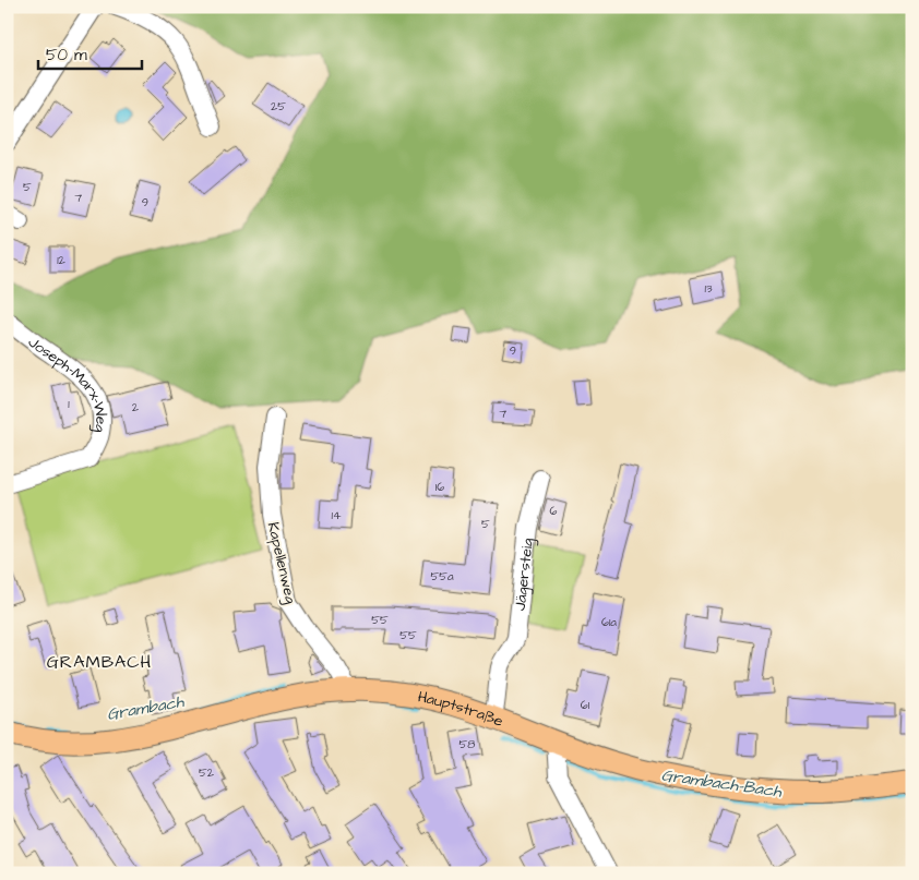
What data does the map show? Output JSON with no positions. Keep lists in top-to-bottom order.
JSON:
{
  "streets": {
    "main road": ["Hauptstraße"],
    "street": ["Joseph-Marx-Weg", "Kapellenweg", "Jägersteig"]
  },
  "crossings": [
    ["Kapellenweg", "Hauptstraße"],
    ["Jägersteig", "Hauptstraße"]
  ],
  "districts": ["GRAMBACH"],
  "water": ["Grambach", "Grambach-Bach"],
  "house_numbers": [
    "25",
    "5",
    "7",
    "9",
    "12",
    "13",
    "9",
    "1",
    "2",
    "7",
    "16",
    "6",
    "14",
    "5",
    "55a",
    "55",
    "61a",
    "55",
    "61",
    "58",
    "52"
  ],
  "scale_bar": "50 m"
}
